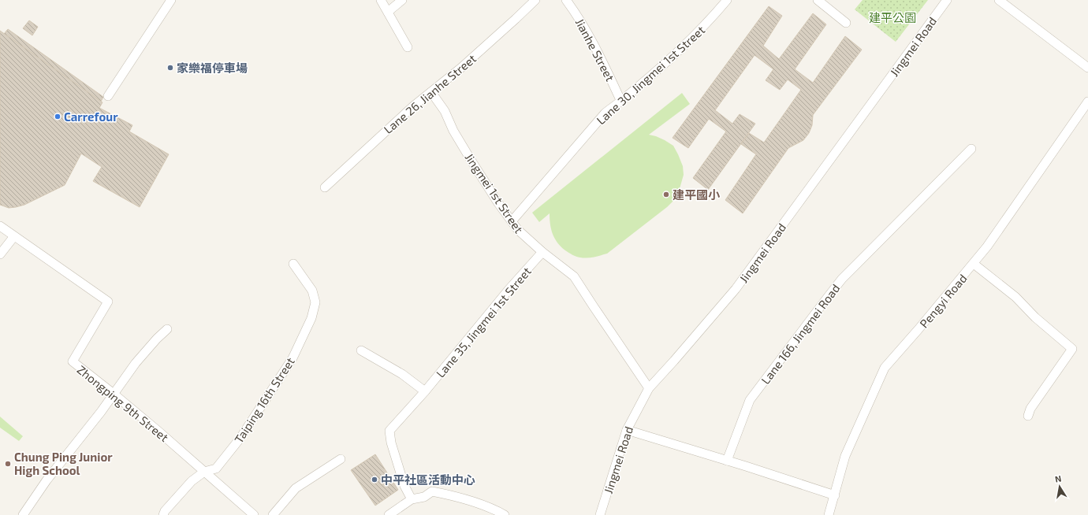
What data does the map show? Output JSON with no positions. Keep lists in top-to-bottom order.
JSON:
{
  "streets": {
    "street": [
      "Jingmei Road",
      "Jianhe Street",
      "Lane 30, Jingmei 1st Street",
      "Lane 26, Jianhe Street",
      "Jingmei 1st Street",
      "Pengyi Road",
      "Lane 35, Jingmei 1st Street",
      "Lane 166, Jingmei Road",
      "Taiping 16th Street",
      "Zhongping 9th Street"
    ]
  },
  "crossings": [
    ["Jingmei Road", "Jingmei 1st Street"],
    ["Jianhe Street", "Lane 30, Jingmei 1st Street"],
    ["Lane 30, Jingmei 1st Street", "Jingmei 1st Street"],
    ["Lane 26, Jianhe Street", "Jingmei 1st Street"],
    ["Jingmei 1st Street", "Lane 35, Jingmei 1st Street"],
    ["Taiping 16th Street", "Zhongping 9th Street"]
  ],
  "parks": ["建平公園"],
  "places": [
    "家樂福停車場",
    "Carrefour",
    "建平國小",
    "Chung Ping Junior High School",
    "中平社區活動中心"
  ],
  "north": "top"
}
